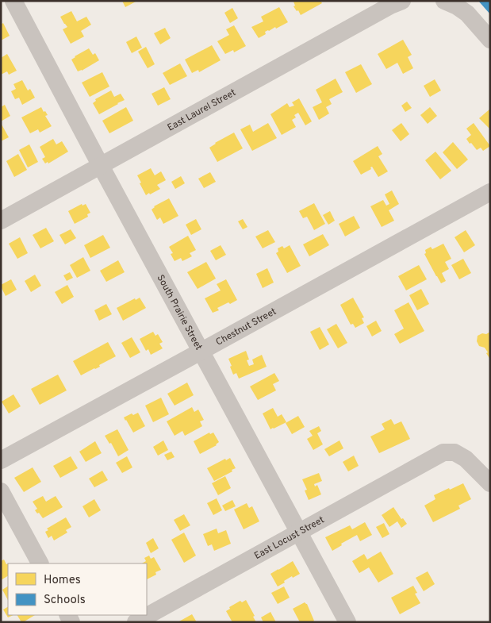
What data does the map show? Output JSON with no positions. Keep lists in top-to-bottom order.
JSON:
{
  "streets": {
    "street": [
      "East Laurel Street",
      "South Prairie Street",
      "Chestnut Street",
      "East Locust Street"
    ]
  },
  "crossings": [
    ["East Laurel Street", "South Prairie Street"],
    ["South Prairie Street", "Chestnut Street"],
    ["South Prairie Street", "East Locust Street"]
  ],
  "legend": ["Homes", "Schools"]
}
